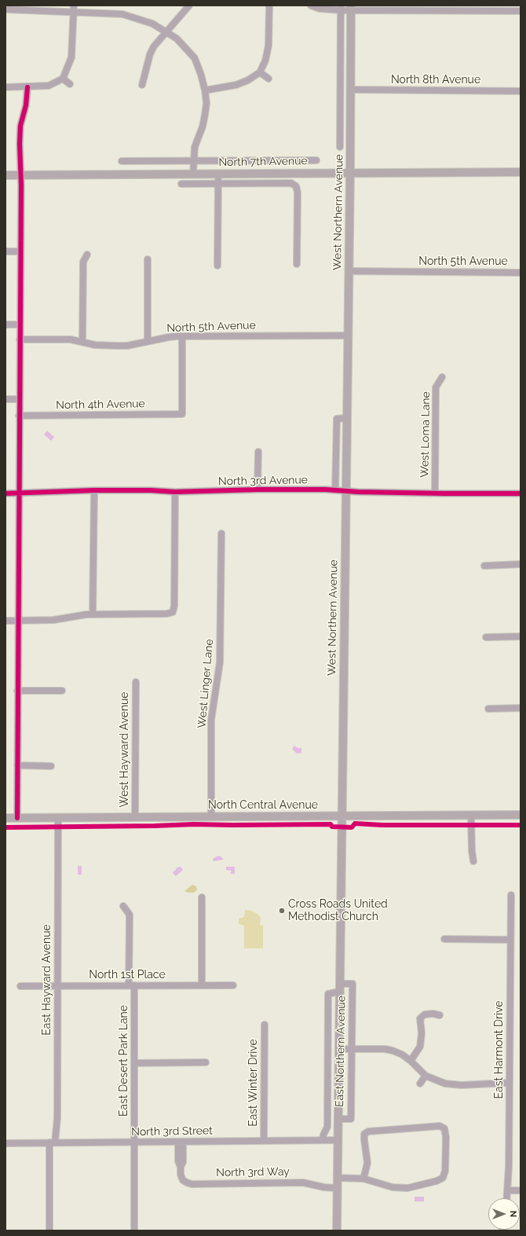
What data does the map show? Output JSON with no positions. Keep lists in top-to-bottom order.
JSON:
{
  "streets": {
    "main road": [
      "North 7th Avenue",
      "West Northern Avenue",
      "North Central Avenue",
      "East Northern Avenue"
    ],
    "street": [
      "North 8th Avenue",
      "North 5th Avenue",
      "North 4th Avenue",
      "West Loma Lane",
      "North 3rd Avenue",
      "West Linger Lane",
      "West Hayward Avenue",
      "North 1st Place",
      "East Hayward Avenue",
      "East Harmont Drive",
      "East Desert Park Lane",
      "East Winter Drive",
      "North 3rd Street",
      "North 3rd Way"
    ]
  },
  "crossings": [
    ["North 8th Avenue", "West Northern Avenue"],
    ["North 7th Avenue", "West Northern Avenue"],
    ["West Northern Avenue", "North 5th Avenue"],
    ["West Northern Avenue", "North 3rd Avenue"],
    ["West Northern Avenue", "North Central Avenue"],
    ["West Northern Avenue", "East Northern Avenue"],
    ["North 5th Avenue", "North 4th Avenue"],
    ["West Loma Lane", "North 3rd Avenue"],
    ["West Linger Lane", "North Central Avenue"],
    ["West Hayward Avenue", "North Central Avenue"],
    ["North Central Avenue", "East Hayward Avenue"],
    ["North Central Avenue", "East Northern Avenue"],
    ["North 1st Place", "East Hayward Avenue"],
    ["North 1st Place", "East Desert Park Lane"],
    ["East Hayward Avenue", "North 3rd Street"],
    ["East Northern Avenue", "North 3rd Street"],
    ["East Northern Avenue", "North 3rd Way"],
    ["East Desert Park Lane", "North 3rd Street"],
    ["East Winter Drive", "North 3rd Street"],
    ["North 3rd Street", "North 3rd Way"]
  ],
  "places": ["Cross Roads United Methodist Church"],
  "north": "right"
}
